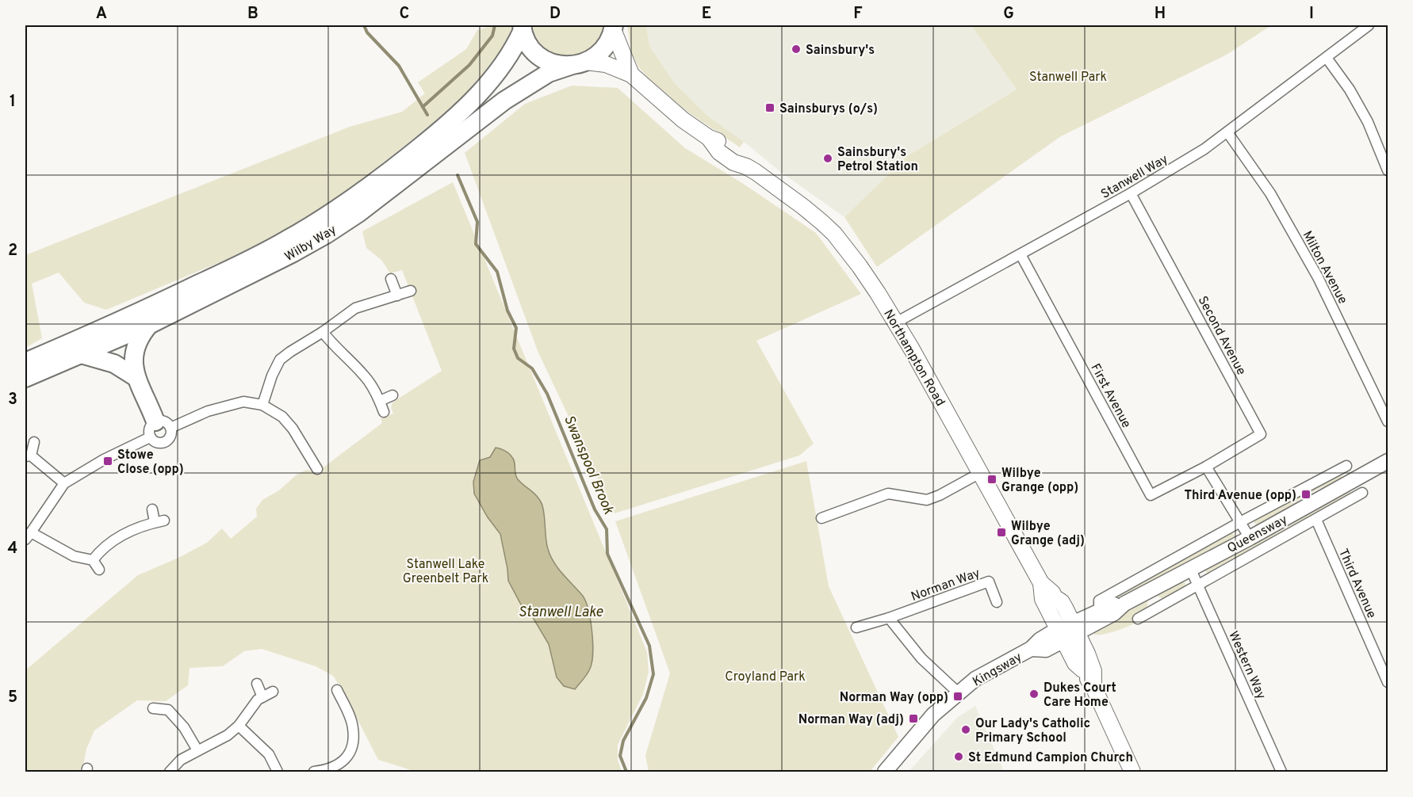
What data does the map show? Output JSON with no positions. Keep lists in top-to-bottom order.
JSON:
{
  "streets": {
    "highway": ["Wilby Way"],
    "main road": ["Northampton Road"],
    "street": [
      "Stanwell Way",
      "Milton Avenue",
      "Second Avenue",
      "First Avenue",
      "Queensway",
      "Third Avenue",
      "Norman Way",
      "Western Way",
      "Kingsway"
    ]
  },
  "crossings": [
    ["Stanwell Way", "Milton Avenue"],
    ["Stanwell Way", "Second Avenue"],
    ["Stanwell Way", "Northampton Road"],
    ["Stanwell Way", "First Avenue"],
    ["Wilby Way", "Northampton Road"],
    ["Second Avenue", "First Avenue"],
    ["Northampton Road", "Queensway"],
    ["Northampton Road", "Kingsway"],
    ["Queensway", "Western Way"],
    ["Queensway", "Kingsway"]
  ],
  "water": ["Swanspool Brook", "Stanwell Lake"],
  "parks": ["Stanwell Park", "Stanwell Lake Greenbelt Park", "Croyland Park"],
  "places": {
    "other": [
      "Sainsbury's",
      "Sainsbury's Petrol Station",
      "Dukes Court Care Home",
      "Our Lady's Catholic Primary School",
      "St Edmund Campion Church"
    ],
    "transit": [
      "Sainsburys (o/s)",
      "Stowe Close (opp)",
      "Wilbye Grange (opp)",
      "Third Avenue (opp)",
      "Wilbye Grange (adj)",
      "Norman Way (opp)",
      "Norman Way (adj)"
    ]
  },
  "grid": {
    "columns": [
      "A",
      "B",
      "C",
      "D",
      "E",
      "F",
      "G",
      "H",
      "I"
    ],
    "rows": [
      "1",
      "2",
      "3",
      "4",
      "5"
    ]
  }
}
